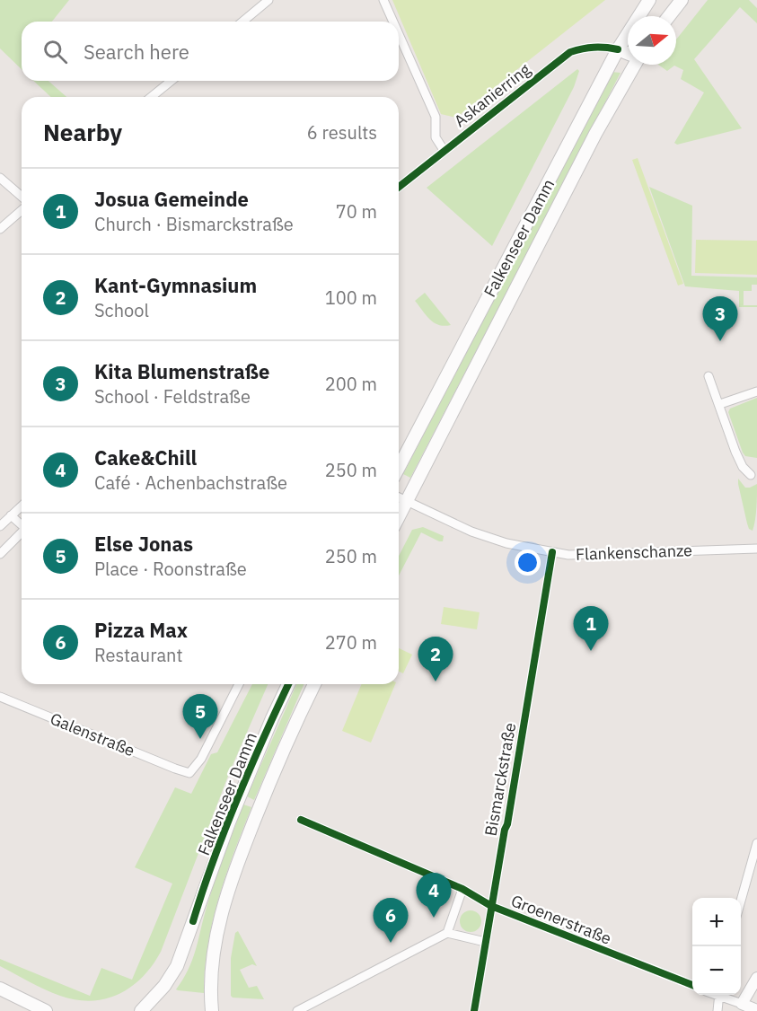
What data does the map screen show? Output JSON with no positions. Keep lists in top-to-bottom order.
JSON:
{
  "streets": {
    "main road": ["Falkenseer Damm"],
    "street": [
      "Askanierring",
      "Flankenschanze",
      "Galenstraße",
      "Bismarckstraße",
      "Groenerstraße"
    ]
  },
  "crossings": [
    ["Askanierring", "Falkenseer Damm"],
    ["Falkenseer Damm", "Flankenschanze"],
    ["Flankenschanze", "Bismarckstraße"],
    ["Bismarckstraße", "Groenerstraße"]
  ],
  "north": "right",
  "page": {
    "search": "Search here",
    "heading": ["Nearby", "6 results"],
    "list": [
      {
        "mark": "1",
        "name": "Josua Gemeinde",
        "note": "Church · Bismarckstraße",
        "value": "70 m"
      },
      {
        "mark": "2",
        "name": "Kant-Gymnasium",
        "note": "School",
        "value": "100 m"
      },
      {
        "mark": "3",
        "name": "Kita Blumenstraße",
        "note": "School · Feldstraße",
        "value": "200 m"
      },
      {
        "mark": "4",
        "name": "Cake&Chill",
        "note": "Café · Achenbachstraße",
        "value": "250 m"
      },
      {
        "mark": "5",
        "name": "Else Jonas",
        "note": "Place · Roonstraße",
        "value": "250 m"
      },
      {
        "mark": "6",
        "name": "Pizza Max",
        "note": "Restaurant",
        "value": "270 m"
      }
    ],
    "pins": [
      "3",
      "1",
      "2",
      "5",
      "4",
      "6"
    ],
    "map_buttons": ["+", "−"]
  }
}
